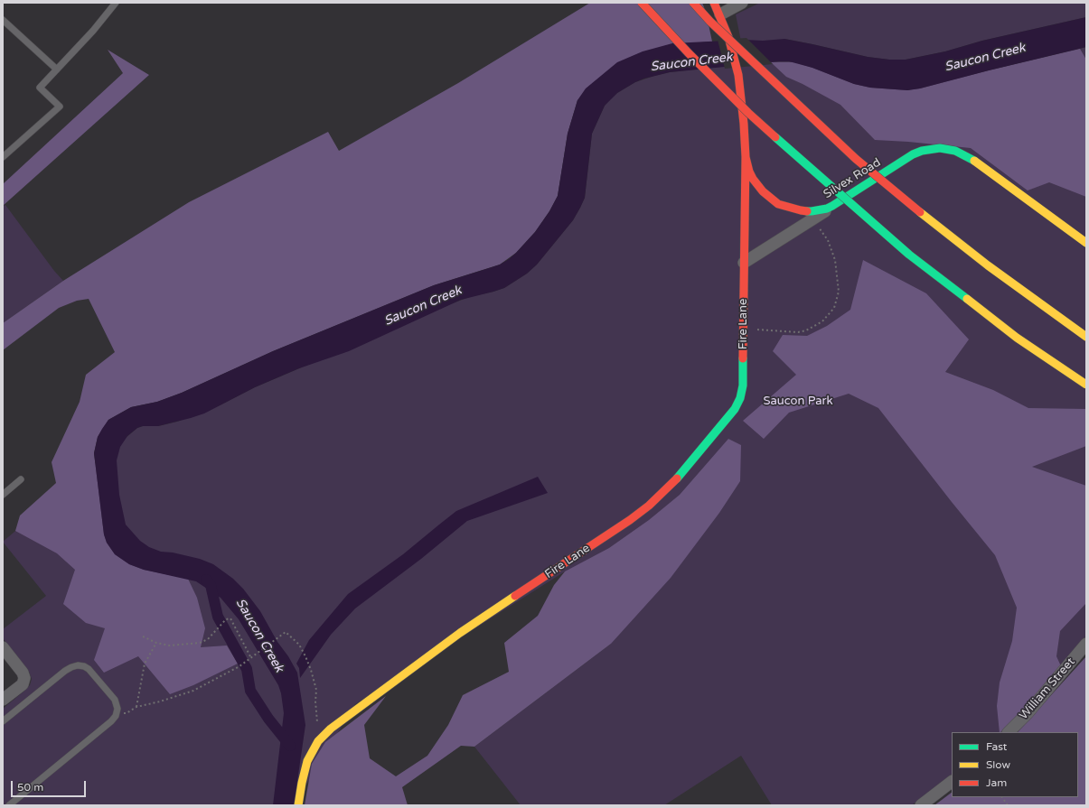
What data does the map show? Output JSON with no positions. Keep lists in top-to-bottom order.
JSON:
{
  "streets": {
    "main road": ["Silvex Road", "Fire Lane"],
    "street": ["William Street"]
  },
  "crossings": [
    ["Silvex Road", "Fire Lane"]
  ],
  "water": ["Saucon Creek"],
  "parks": ["Saucon Park"],
  "legend": ["Fast", "Slow", "Jam"],
  "scale_bar": "50 m"
}
